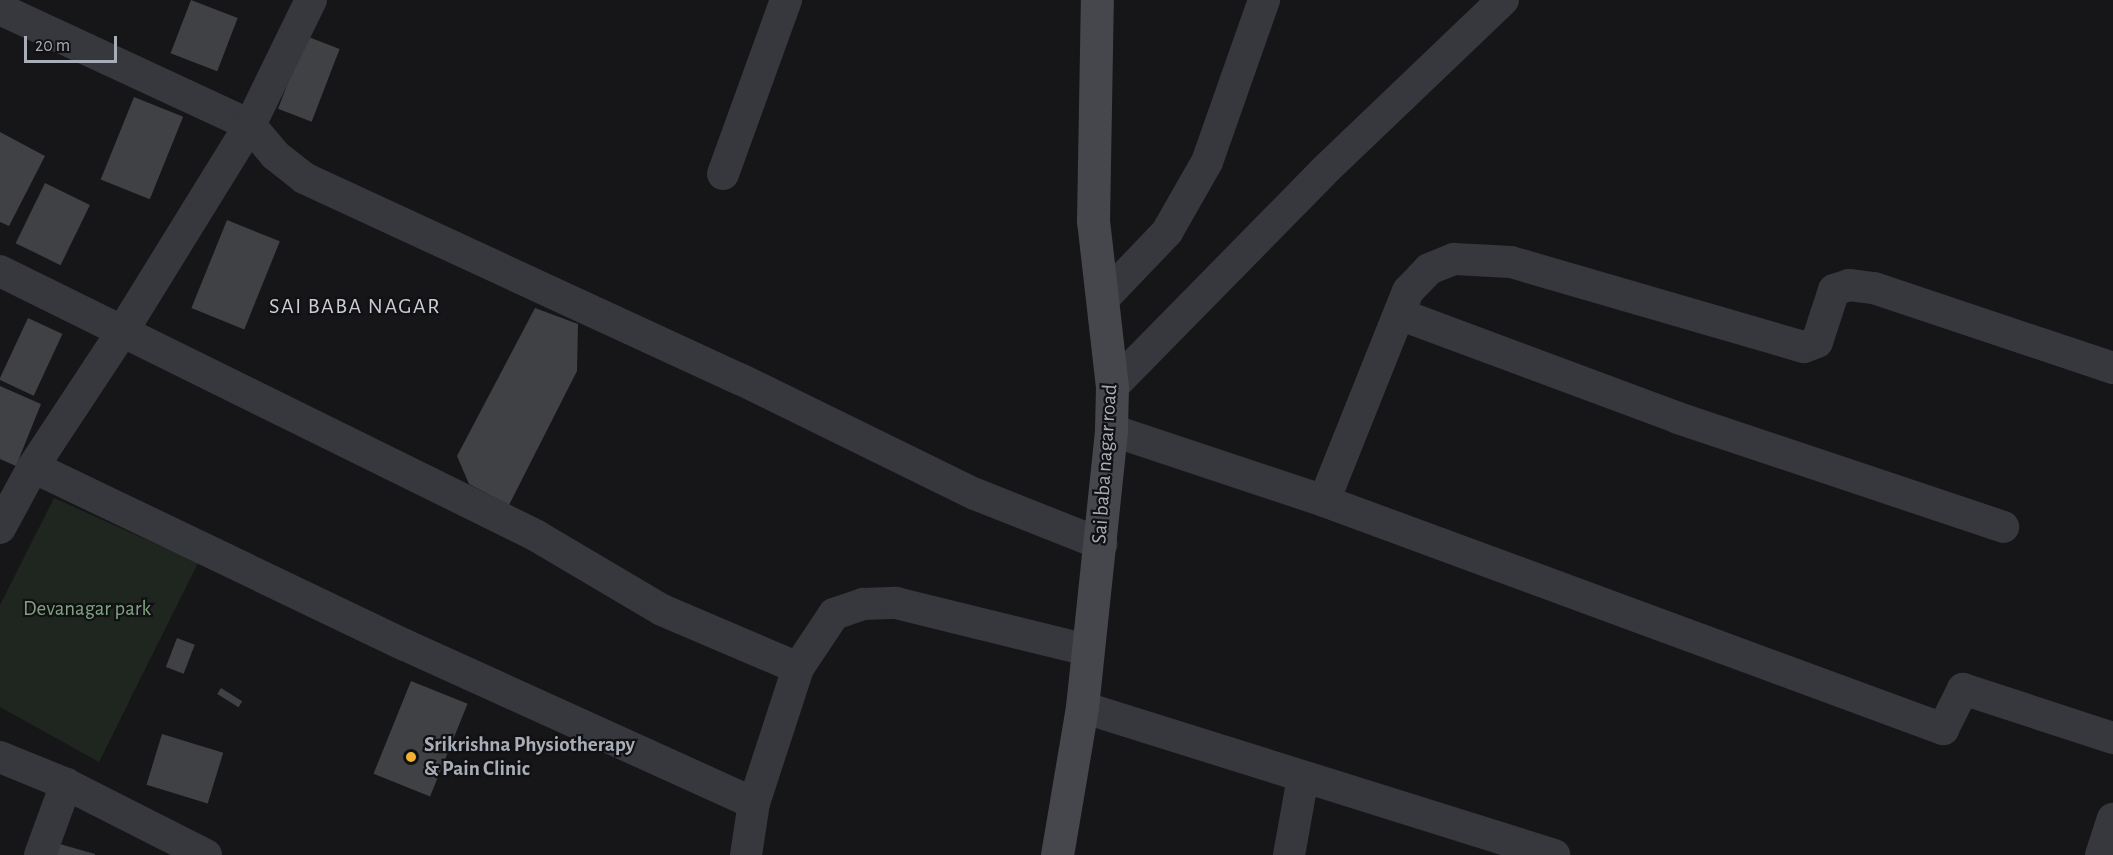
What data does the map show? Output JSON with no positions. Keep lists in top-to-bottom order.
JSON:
{
  "streets": {
    "main road": ["Sai baba nagar road"]
  },
  "districts": ["SAI BABA NAGAR"],
  "parks": ["Devanagar park"],
  "places": ["Srikrishna Physiotherapy & Pain Clinic"],
  "scale_bar": "20 m"
}
